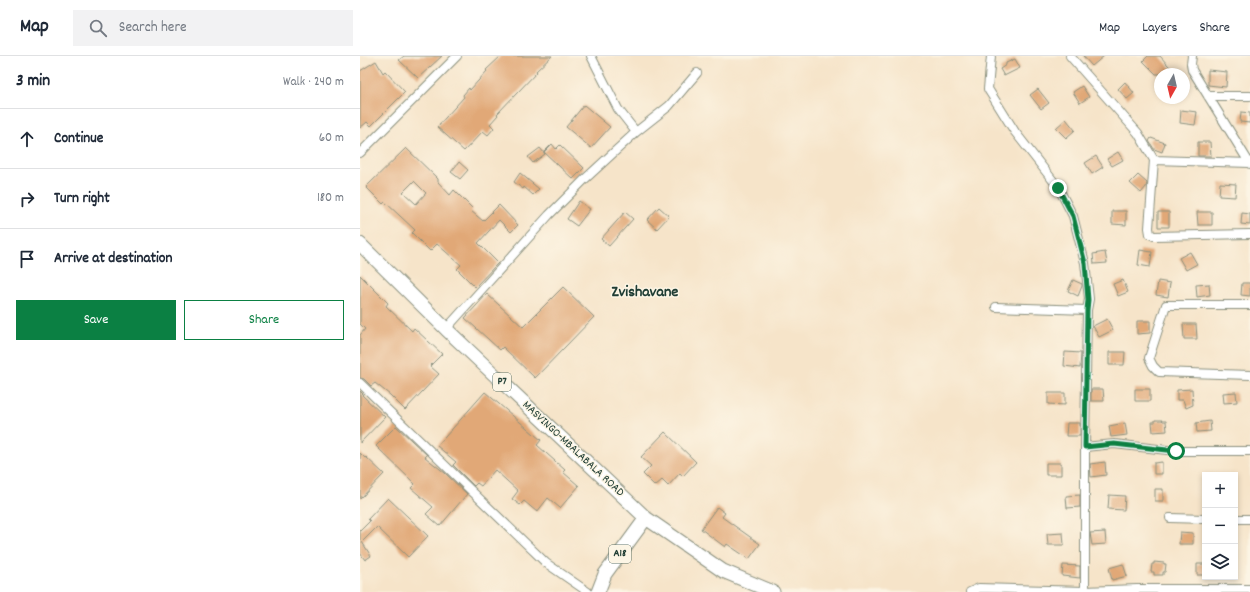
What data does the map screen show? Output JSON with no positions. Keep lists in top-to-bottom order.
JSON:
{
  "streets": {
    "highway": ["P7", "MASVINGO-MBALABALA ROAD", "A18"]
  },
  "crossings": [
    ["MASVINGO-MBALABALA ROAD", "A18"]
  ],
  "districts": ["Zvishavane"],
  "north": "bottom",
  "page": {
    "header": "Map",
    "search": "Search here",
    "nav": ["Map", "Layers", "Share"],
    "heading": ["3 min", "Walk · 240 m"],
    "list": [
      ["Continue", "60 m"],
      ["Turn right", "180 m"],
      "Arrive at destination"
    ],
    "buttons": ["Save", "Share"],
    "map_buttons": ["+", "−"]
  }
}
